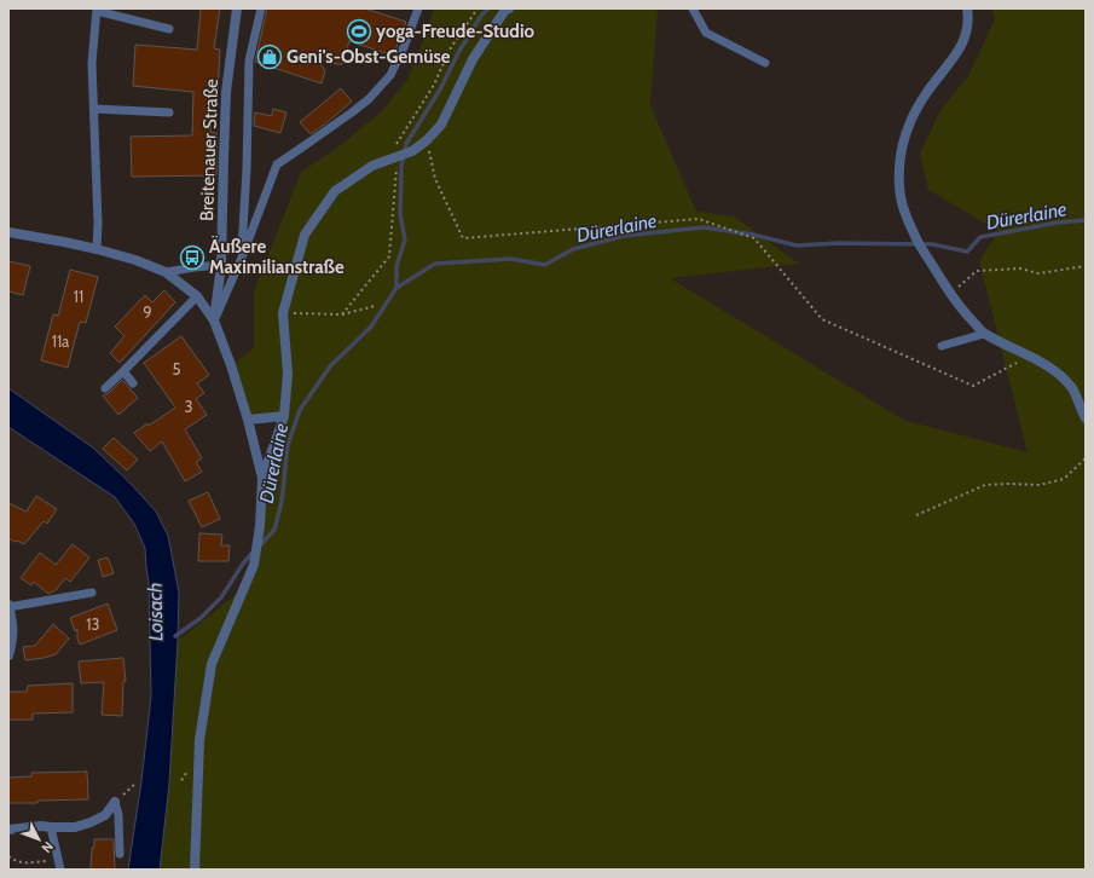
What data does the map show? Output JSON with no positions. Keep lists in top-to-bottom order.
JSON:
{
  "streets": {
    "street": ["Breitenauer Straße"]
  },
  "water": ["Dürerlaine", "Loisach"],
  "places": {
    "sports": ["yoga-Freude-Studio"],
    "shop": ["Geni's-Obst-Gemüse"],
    "bus stop": ["Äußere Maximilianstraße"]
  },
  "house_numbers": [
    "11",
    "9",
    "11a",
    "5",
    "3",
    "13"
  ],
  "north": "bottom right"
}
